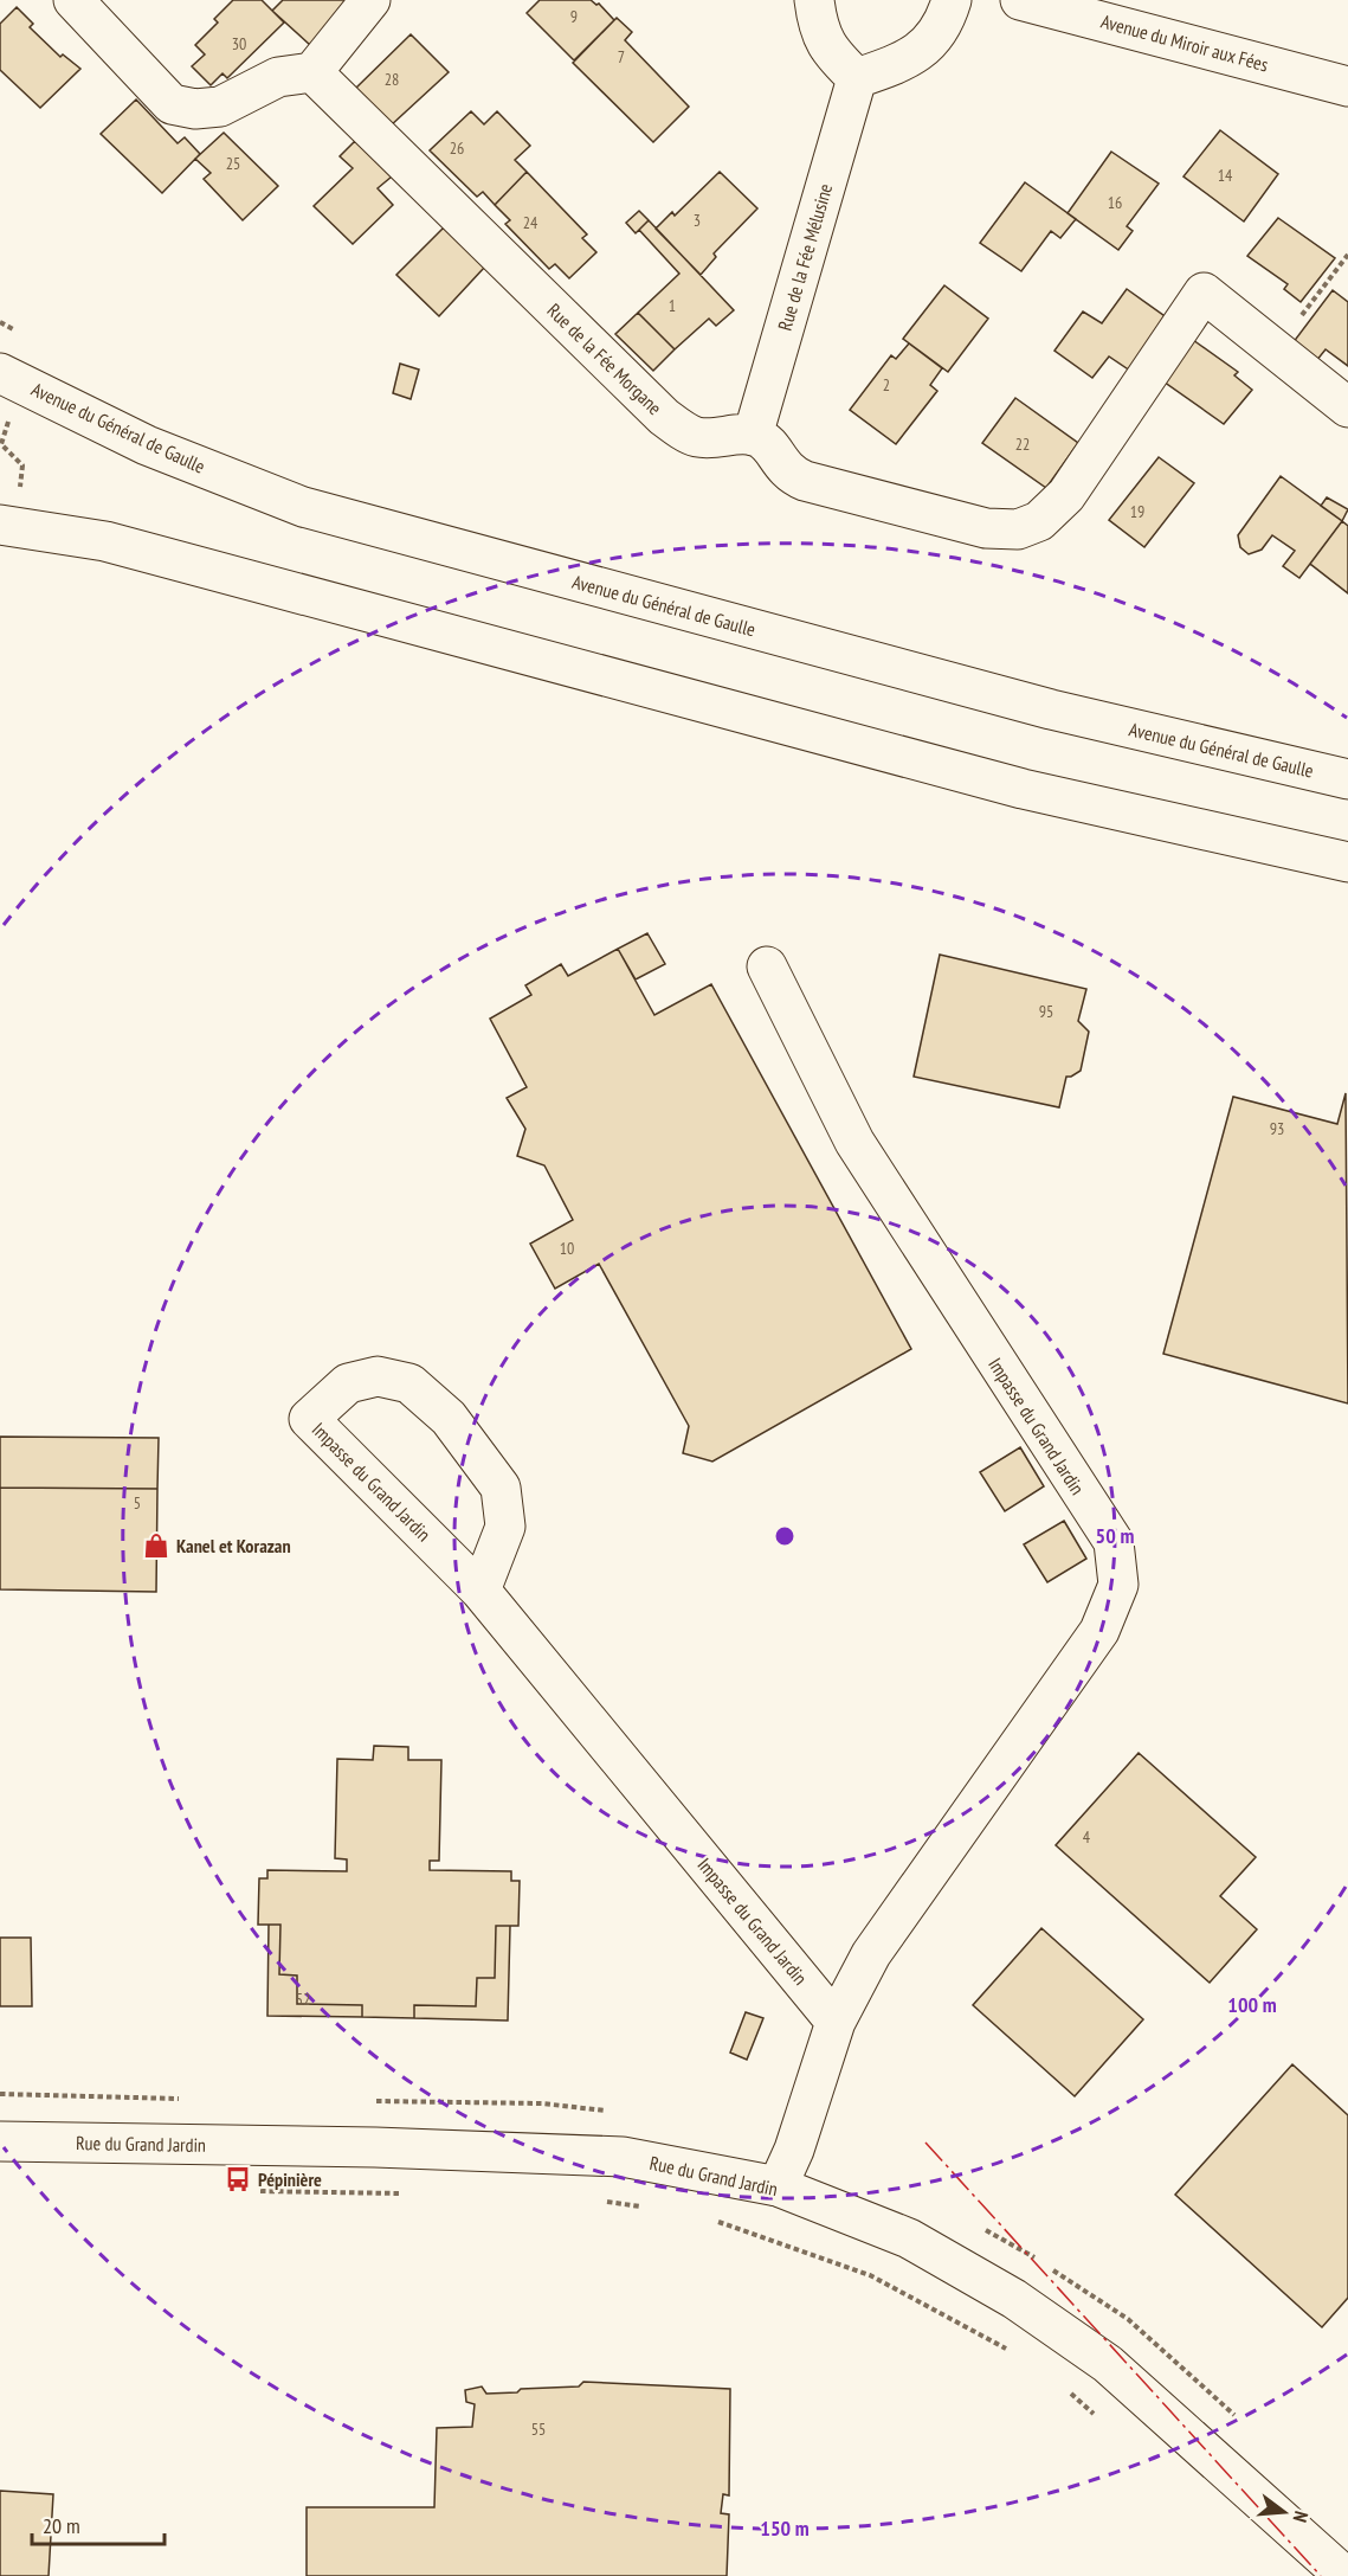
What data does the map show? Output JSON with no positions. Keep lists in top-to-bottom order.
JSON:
{
  "streets": {
    "street": [
      "Avenue du Miroir aux Fées",
      "Rue de la Fée Mélusine",
      "Rue de la Fée Morgane",
      "Avenue du Général de Gaulle",
      "Impasse du Grand Jardin",
      "Rue du Grand Jardin"
    ]
  },
  "crossings": [
    ["Rue de la Fée Mélusine", "Rue de la Fée Morgane"],
    ["Impasse du Grand Jardin", "Rue du Grand Jardin"]
  ],
  "places": {
    "shop": ["Kanel et Korazan"],
    "bus stop": ["Pépinière"]
  },
  "house_numbers": [
    "9",
    "30",
    "7",
    "28",
    "26",
    "25",
    "14",
    "16",
    "3",
    "24",
    "1",
    "2",
    "22",
    "19",
    "95",
    "93",
    "10",
    "5",
    "4",
    "52",
    "55"
  ],
  "scale_bar": "20 m",
  "north": "right",
  "rings": ["50 m", "100 m", "150 m"]
}
